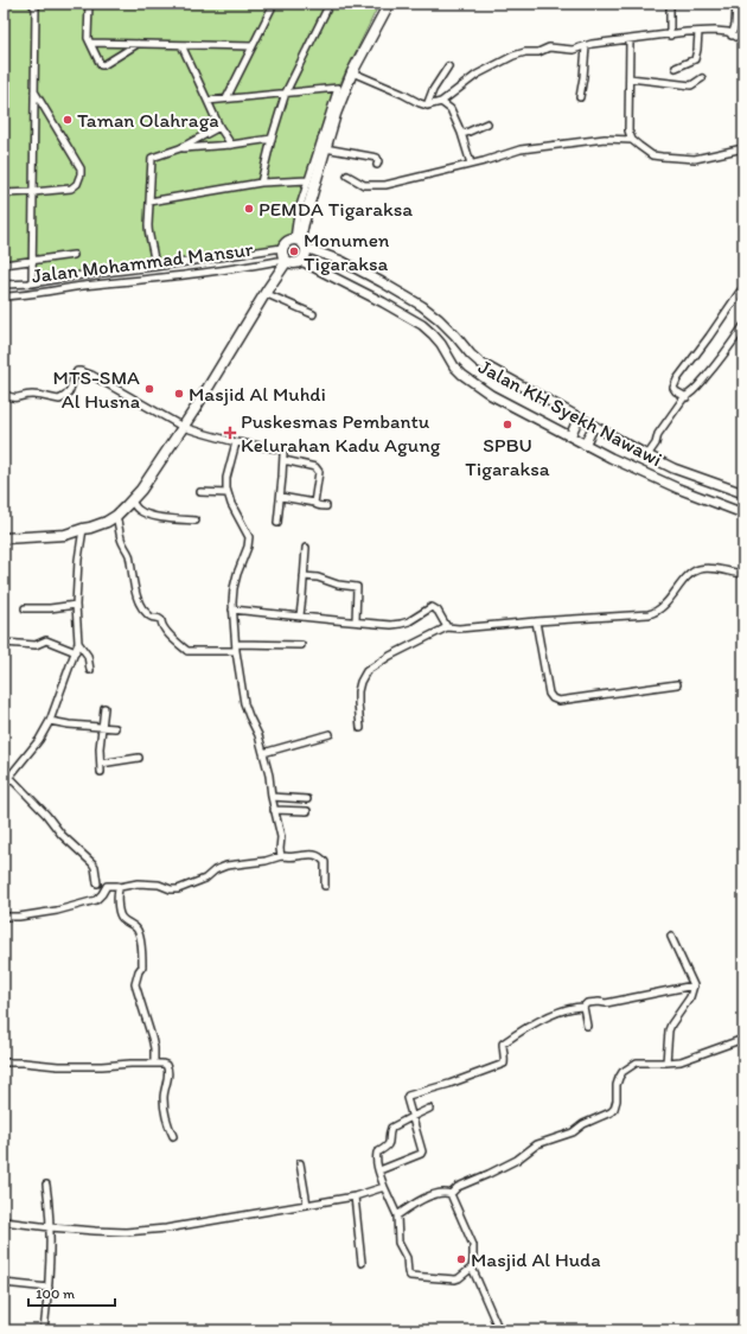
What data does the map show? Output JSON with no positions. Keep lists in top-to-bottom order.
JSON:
{
  "streets": {
    "main road": ["Jalan KH Syekh Nawawi"],
    "street": ["Jalan Mohammad Mansur"]
  },
  "crossings": [
    ["Jalan Mohammad Mansur", "Jalan KH Syekh Nawawi"]
  ],
  "places": {
    "other": [
      "Taman Olahraga",
      "PEMDA Tigaraksa",
      "Monumen Tigaraksa",
      "MTS-SMA Al Husna",
      "Masjid Al Muhdi",
      "SPBU Tigaraksa",
      "Masjid Al Huda"
    ],
    "health": ["Puskesmas Pembantu Kelurahan Kadu Agung"]
  },
  "scale_bar": "100 m"
}
